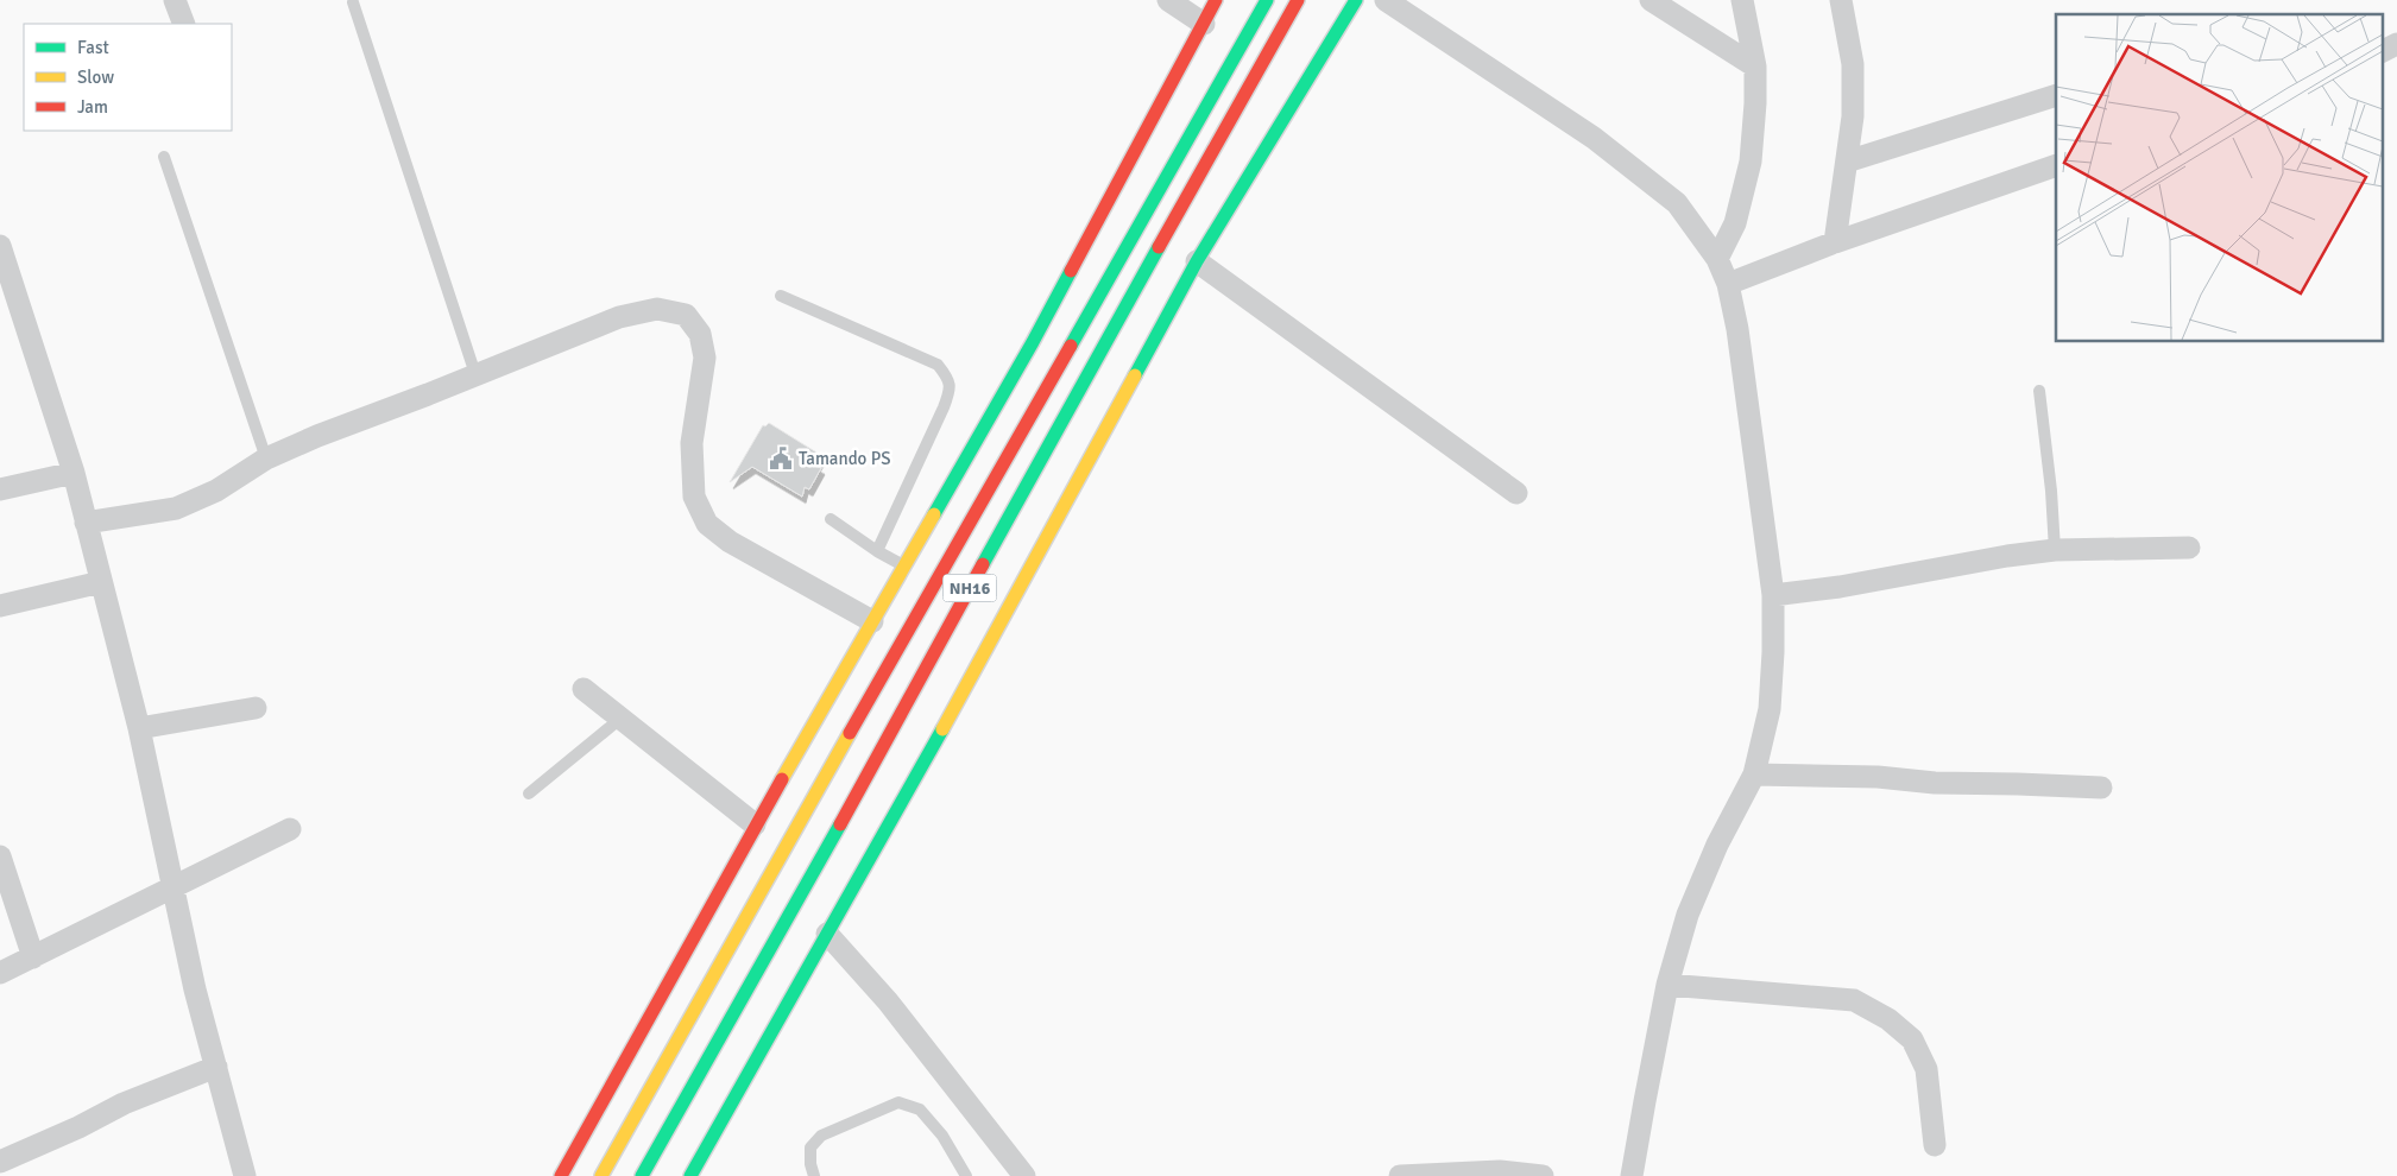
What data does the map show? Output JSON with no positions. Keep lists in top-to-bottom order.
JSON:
{
  "streets": {
    "main road": ["NH16"]
  },
  "places": {
    "public building": ["Tamando PS"]
  },
  "legend": ["Fast", "Slow", "Jam"]
}
